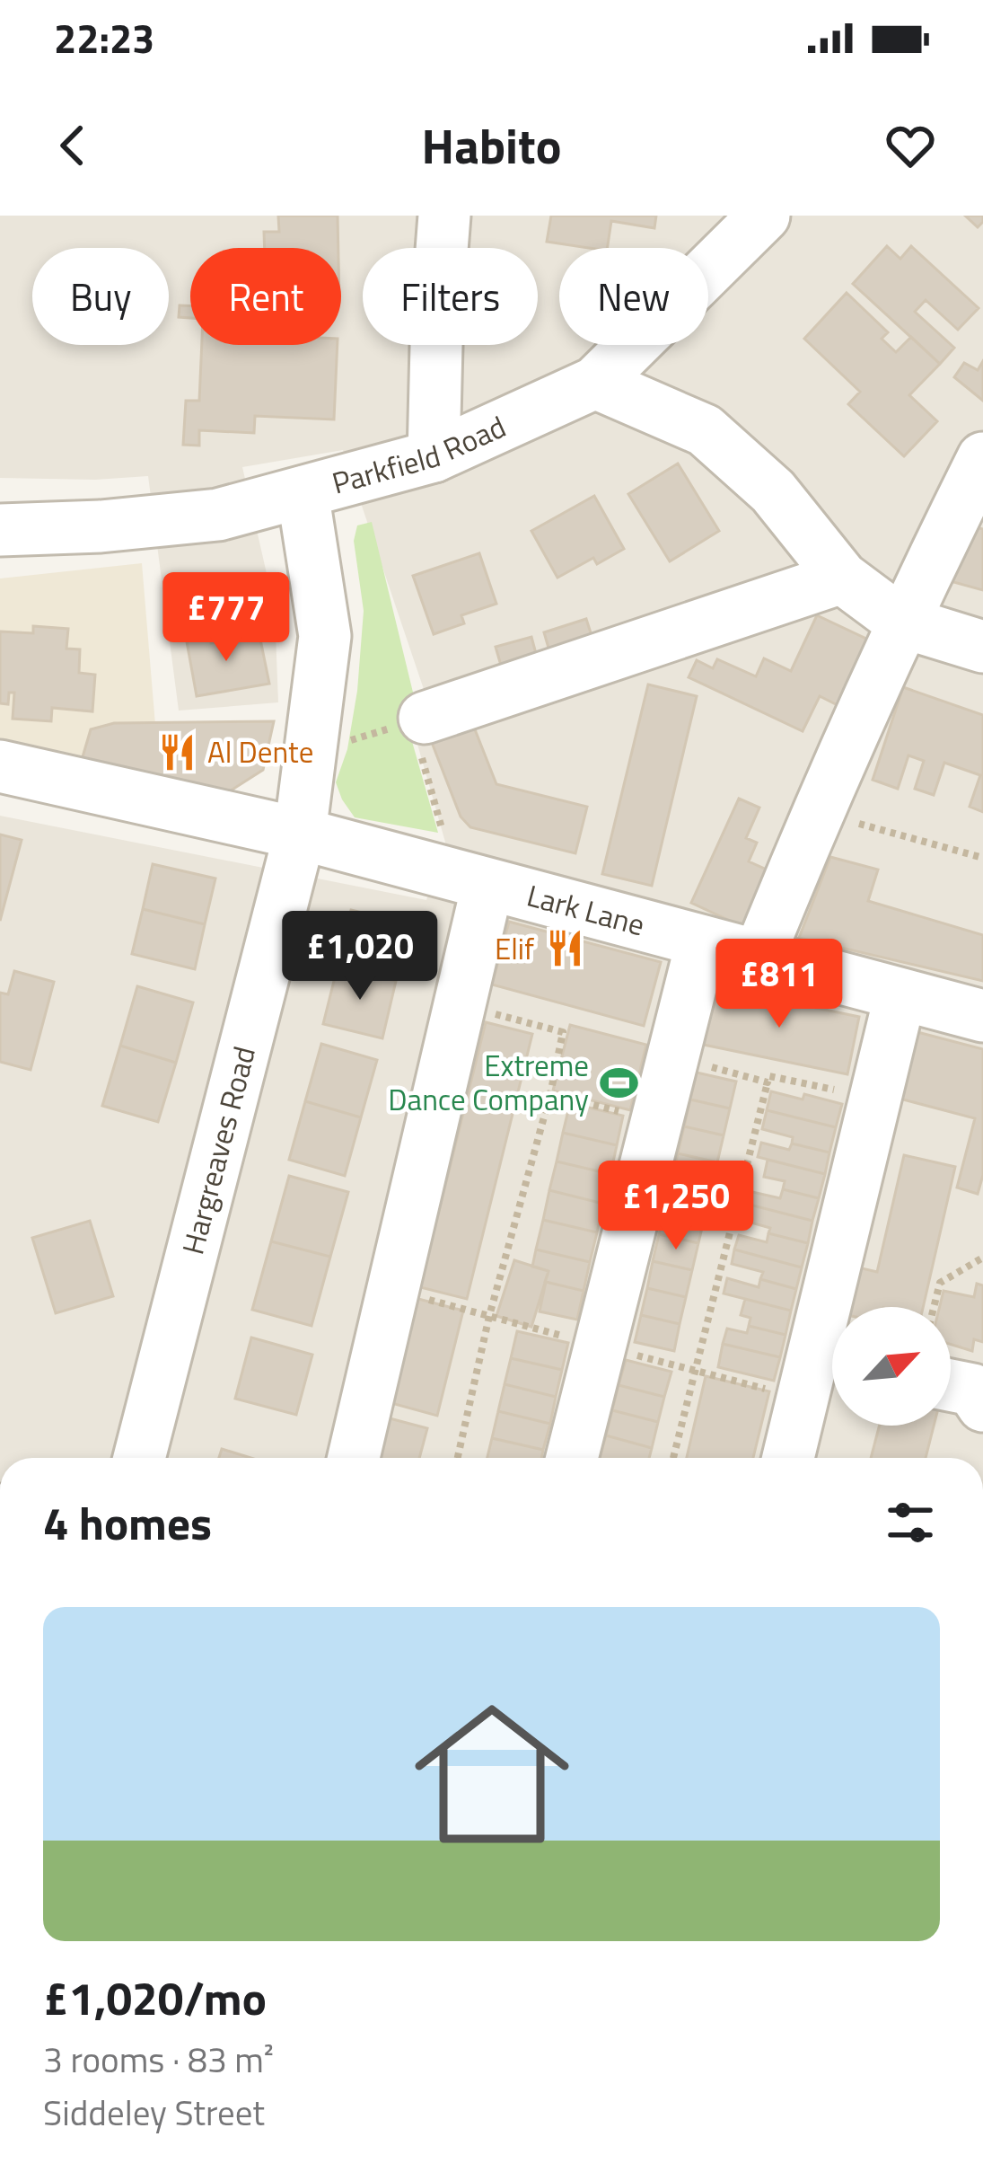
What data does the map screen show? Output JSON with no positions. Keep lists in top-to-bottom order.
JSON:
{
  "streets": {
    "street": ["Parkfield Road", "Lark Lane", "Hargreaves Road"]
  },
  "crossings": [
    ["Parkfield Road", "Hargreaves Road"],
    ["Lark Lane", "Hargreaves Road"]
  ],
  "places": {
    "restaurant": ["Al Dente", "Elif"],
    "sports": ["Extreme Dance Company"]
  },
  "north": "top right",
  "page": {
    "status": "22:23",
    "header": "Habito",
    "chip": [
      "Buy",
      "Rent",
      "Filters",
      "New"
    ],
    "price": [
      "£777",
      "£1,020",
      "£811",
      "£1,250"
    ],
    "heading": "4 homes",
    "list": [
      {
        "name": "£1,020/mo",
        "note": "3 rooms · 83 m² · Siddeley Street"
      }
    ]
  }
}
